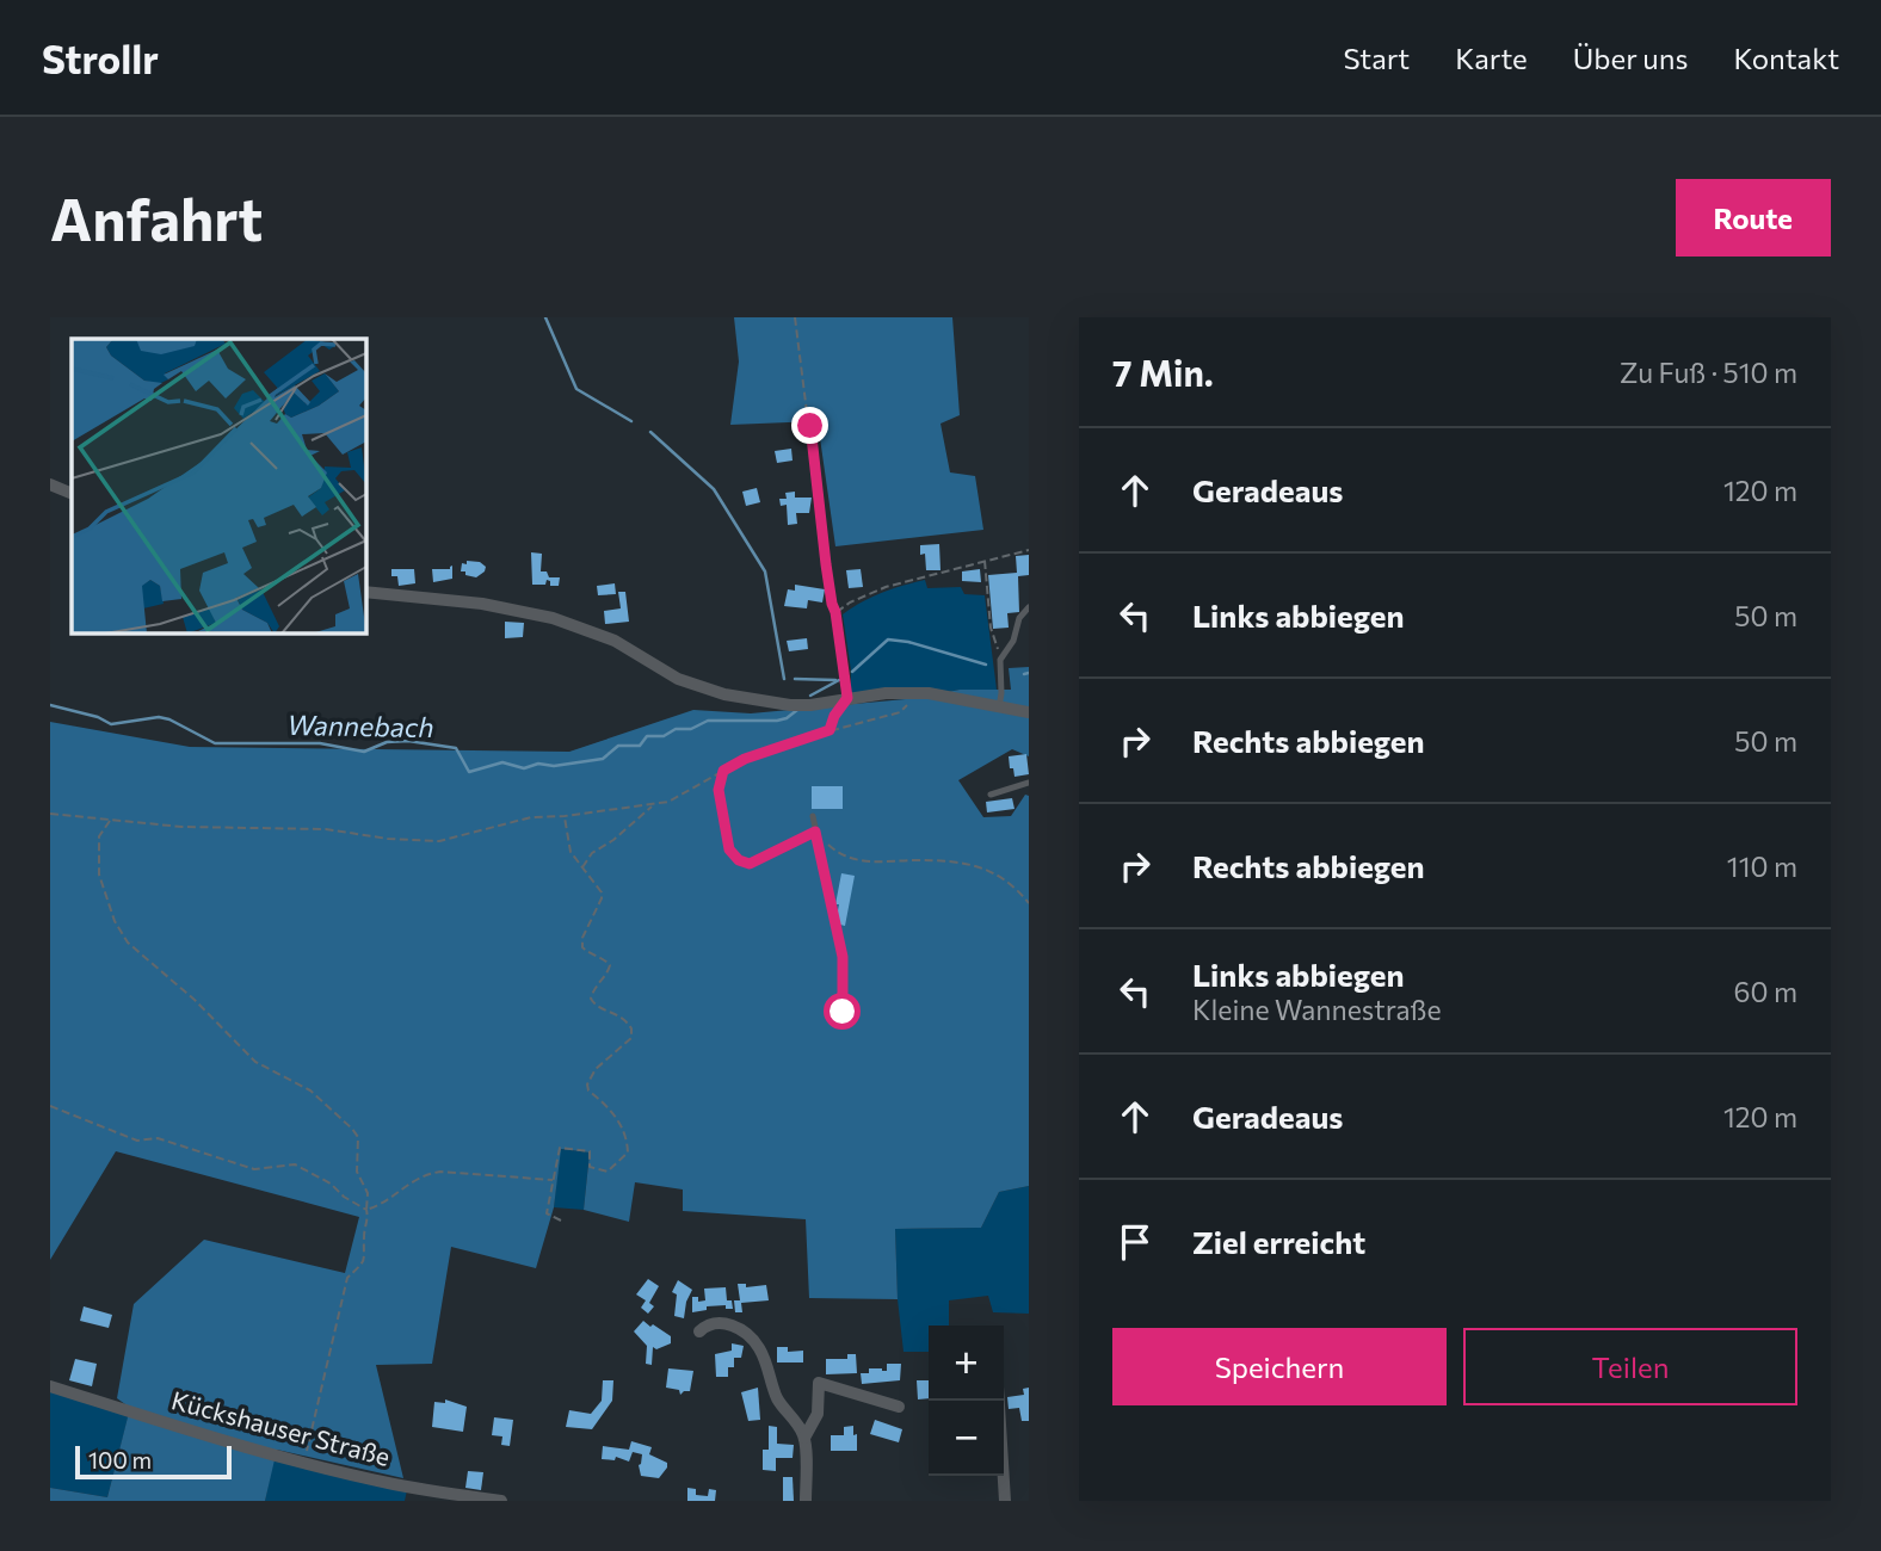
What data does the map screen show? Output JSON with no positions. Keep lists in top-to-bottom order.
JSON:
{
  "streets": {
    "street": ["Kückshauser Straße"]
  },
  "water": ["Wannebach"],
  "scale_bar": "100 m",
  "page": {
    "header": "Strollr",
    "nav": [
      "Start",
      "Karte",
      "Über uns",
      "Kontakt"
    ],
    "buttons": [
      "Route",
      ["Speichern", "Teilen"]
    ],
    "title": "Anfahrt",
    "heading": ["7 Min.", "Zu Fuß · 510 m"],
    "list": [
      ["Geradeaus", "120 m"],
      ["Links abbiegen", "50 m"],
      ["Rechts abbiegen", "50 m"],
      ["Rechts abbiegen", "110 m"],
      ["Links abbiegen", "Kleine Wannestraße", "60 m"],
      ["Geradeaus", "120 m"],
      "Ziel erreicht"
    ],
    "map_buttons": ["+", "−"],
    "scale": "100 m"
  }
}
